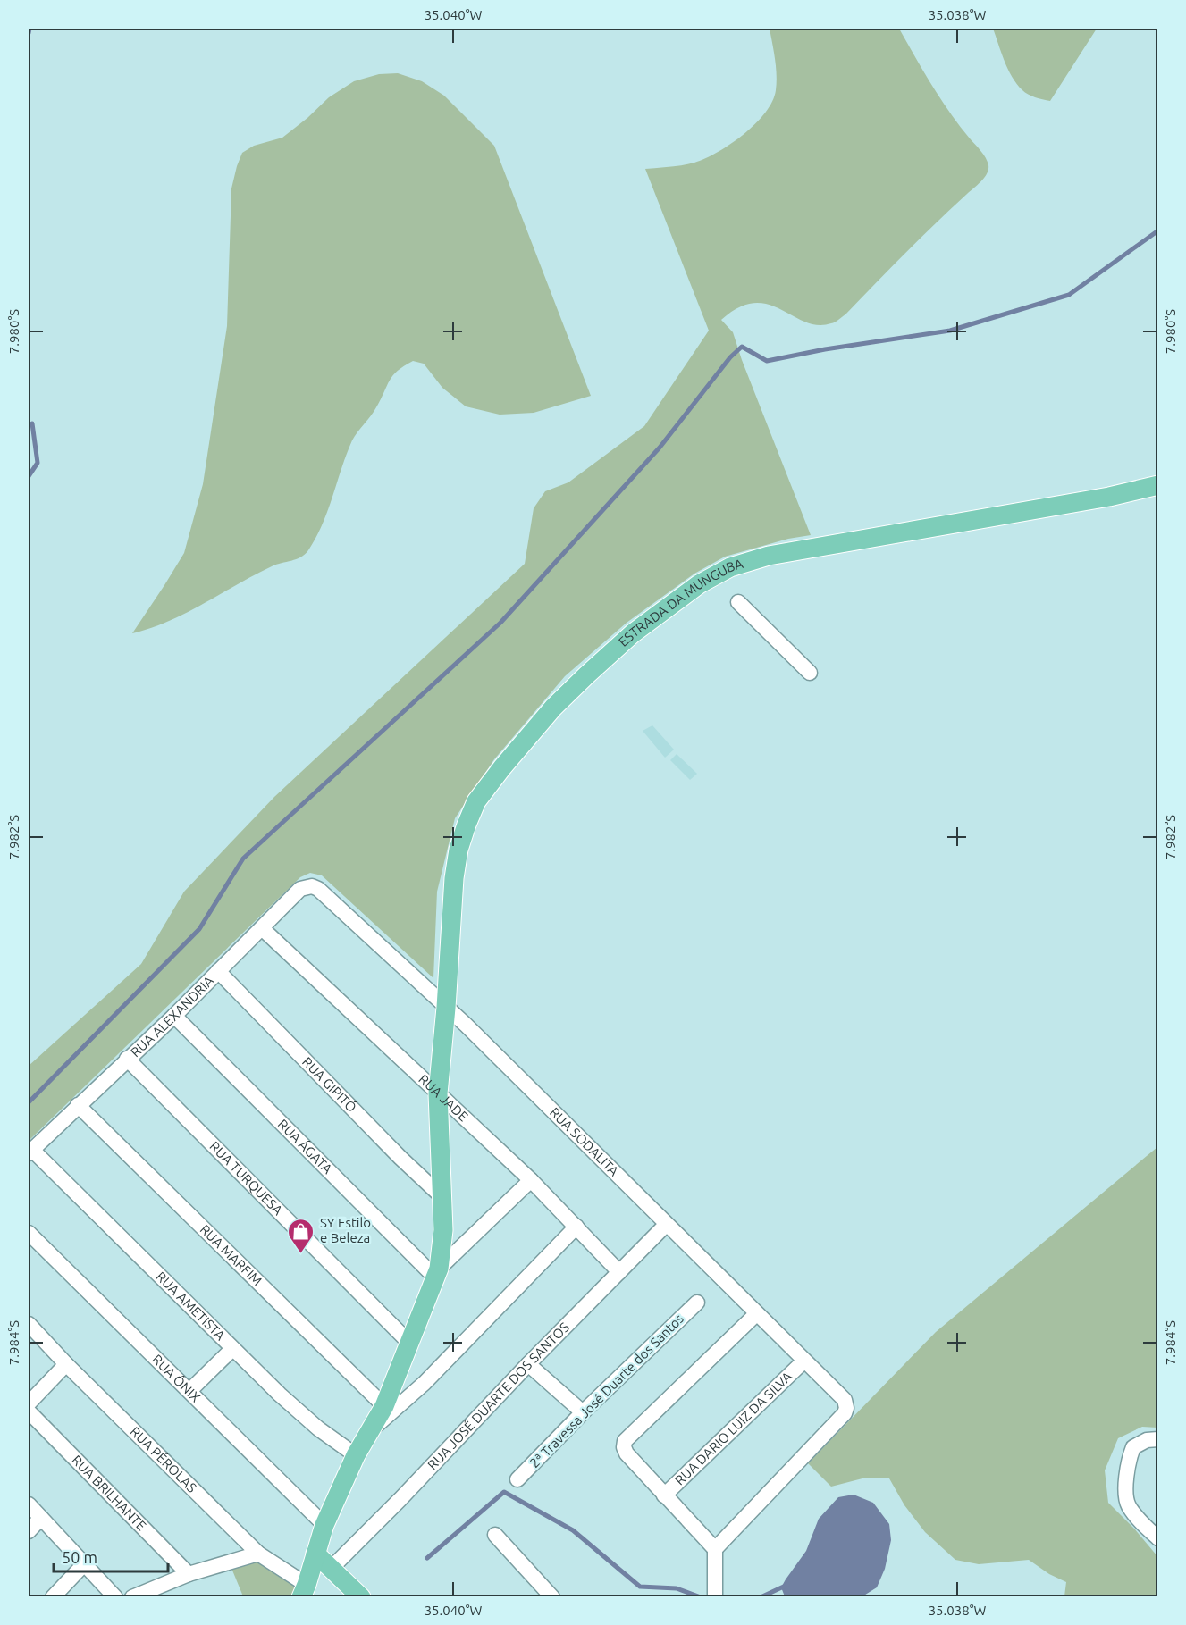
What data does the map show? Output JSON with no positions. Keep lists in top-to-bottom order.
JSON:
{
  "streets": {
    "main road": ["ESTRADA DA MUNGUBA"],
    "street": [
      "RUA ALEXANDRIA",
      "RUA GIPITÓ",
      "RUA JADE",
      "RUA SODALITA",
      "RUA ÁGATA",
      "RUA TURQUESA",
      "RUA MARFIM",
      "RUA AMETISTA",
      "RUA ÔNIX",
      "2ª Travessa José Duarte dos Santos",
      "RUA JOSÉ DUARTE DOS SANTOS",
      "RUA DARIO LUIZ DA SILVA",
      "RUA PÉROLAS",
      "RUA BRILHANTE"
    ]
  },
  "crossings": [
    ["ESTRADA DA MUNGUBA", "RUA GIPITÓ"],
    ["ESTRADA DA MUNGUBA", "RUA JADE"],
    ["ESTRADA DA MUNGUBA", "RUA SODALITA"],
    ["ESTRADA DA MUNGUBA", "RUA ÁGATA"],
    ["ESTRADA DA MUNGUBA", "RUA TURQUESA"],
    ["ESTRADA DA MUNGUBA", "RUA MARFIM"],
    ["ESTRADA DA MUNGUBA", "RUA AMETISTA"],
    ["ESTRADA DA MUNGUBA", "RUA ÔNIX"],
    ["ESTRADA DA MUNGUBA", "RUA PÉROLAS"],
    ["RUA ALEXANDRIA", "RUA GIPITÓ"],
    ["RUA ALEXANDRIA", "RUA JADE"],
    ["RUA ALEXANDRIA", "RUA SODALITA"],
    ["RUA ALEXANDRIA", "RUA ÁGATA"],
    ["RUA ALEXANDRIA", "RUA TURQUESA"],
    ["RUA ALEXANDRIA", "RUA MARFIM"],
    ["RUA ALEXANDRIA", "RUA AMETISTA"],
    ["RUA JADE", "RUA JOSÉ DUARTE DOS SANTOS"],
    ["RUA SODALITA", "RUA JOSÉ DUARTE DOS SANTOS"],
    ["RUA SODALITA", "RUA DARIO LUIZ DA SILVA"]
  ],
  "places": {
    "shop": ["SY Estilo e Beleza"]
  },
  "scale_bar": "50 m",
  "coordinates": [
    "35.040°W",
    "35.038°W",
    "7.980°S",
    "7.982°S",
    "7.984°S"
  ]
}
